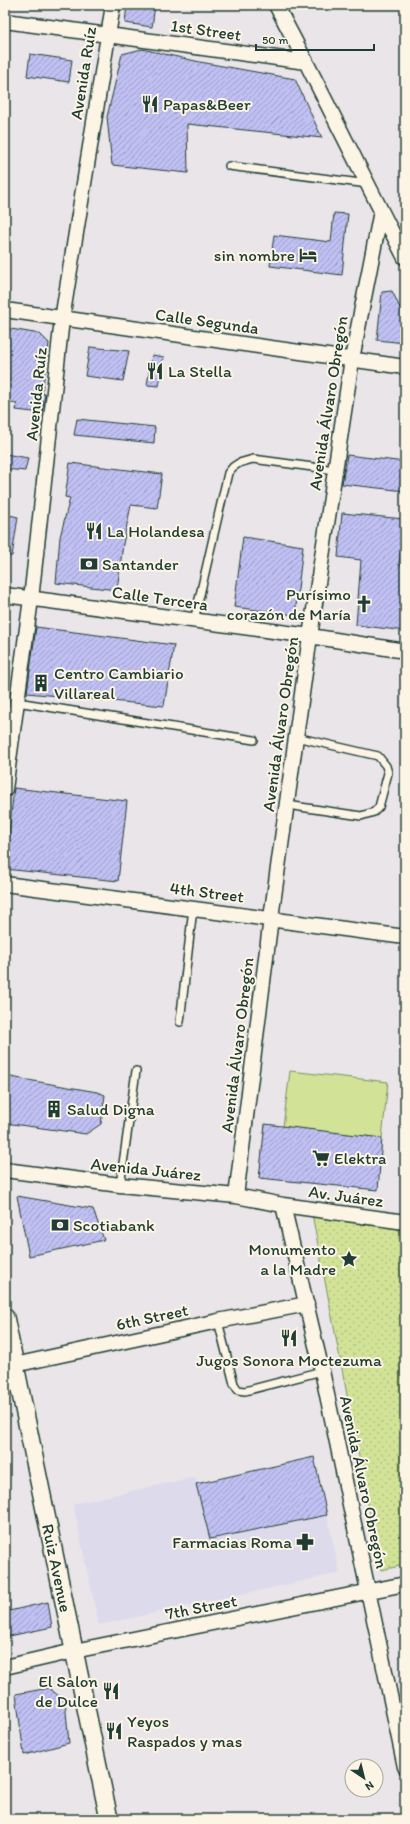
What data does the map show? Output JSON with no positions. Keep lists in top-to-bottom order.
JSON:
{
  "streets": {
    "street": [
      "1st Street",
      "Avenida Ruíz",
      "Calle Segunda",
      "Avenida Álvaro Obregón",
      "Calle Tercera",
      "4th Street",
      "Avenida Juárez",
      "Av. Juárez",
      "6th Street",
      "Ruiz Avenue",
      "7th Street"
    ]
  },
  "crossings": [
    ["1st Street", "Avenida Ruíz"],
    ["Avenida Ruíz", "Calle Segunda"],
    ["Avenida Ruíz", "Calle Tercera"],
    ["Calle Segunda", "Avenida Álvaro Obregón"],
    ["Avenida Álvaro Obregón", "Calle Tercera"],
    ["Avenida Álvaro Obregón", "4th Street"],
    ["Avenida Álvaro Obregón", "Avenida Juárez"],
    ["Avenida Álvaro Obregón", "Av. Juárez"],
    ["Avenida Álvaro Obregón", "6th Street"],
    ["Avenida Álvaro Obregón", "7th Street"],
    ["Avenida Juárez", "Av. Juárez"],
    ["6th Street", "Ruiz Avenue"],
    ["Ruiz Avenue", "7th Street"]
  ],
  "places": {
    "restaurant": [
      "Papas&Beer",
      "La Stella",
      "La Holandesa",
      "Jugos Sonora Moctezuma",
      "El Salon de Dulce",
      "Yeyos Raspados y mas"
    ],
    "hotel": ["sin nombre"],
    "bank": ["Santander", "Scotiabank"],
    "church": ["Purísimo corazón de María"],
    "building": ["Centro Cambiario Villareal", "Salud Digna"],
    "supermarket": ["Elektra"],
    "place": ["Monumento a la Madre"],
    "pharmacy": ["Farmacias Roma"]
  },
  "scale_bar": "50 m",
  "north": "bottom right"
}
